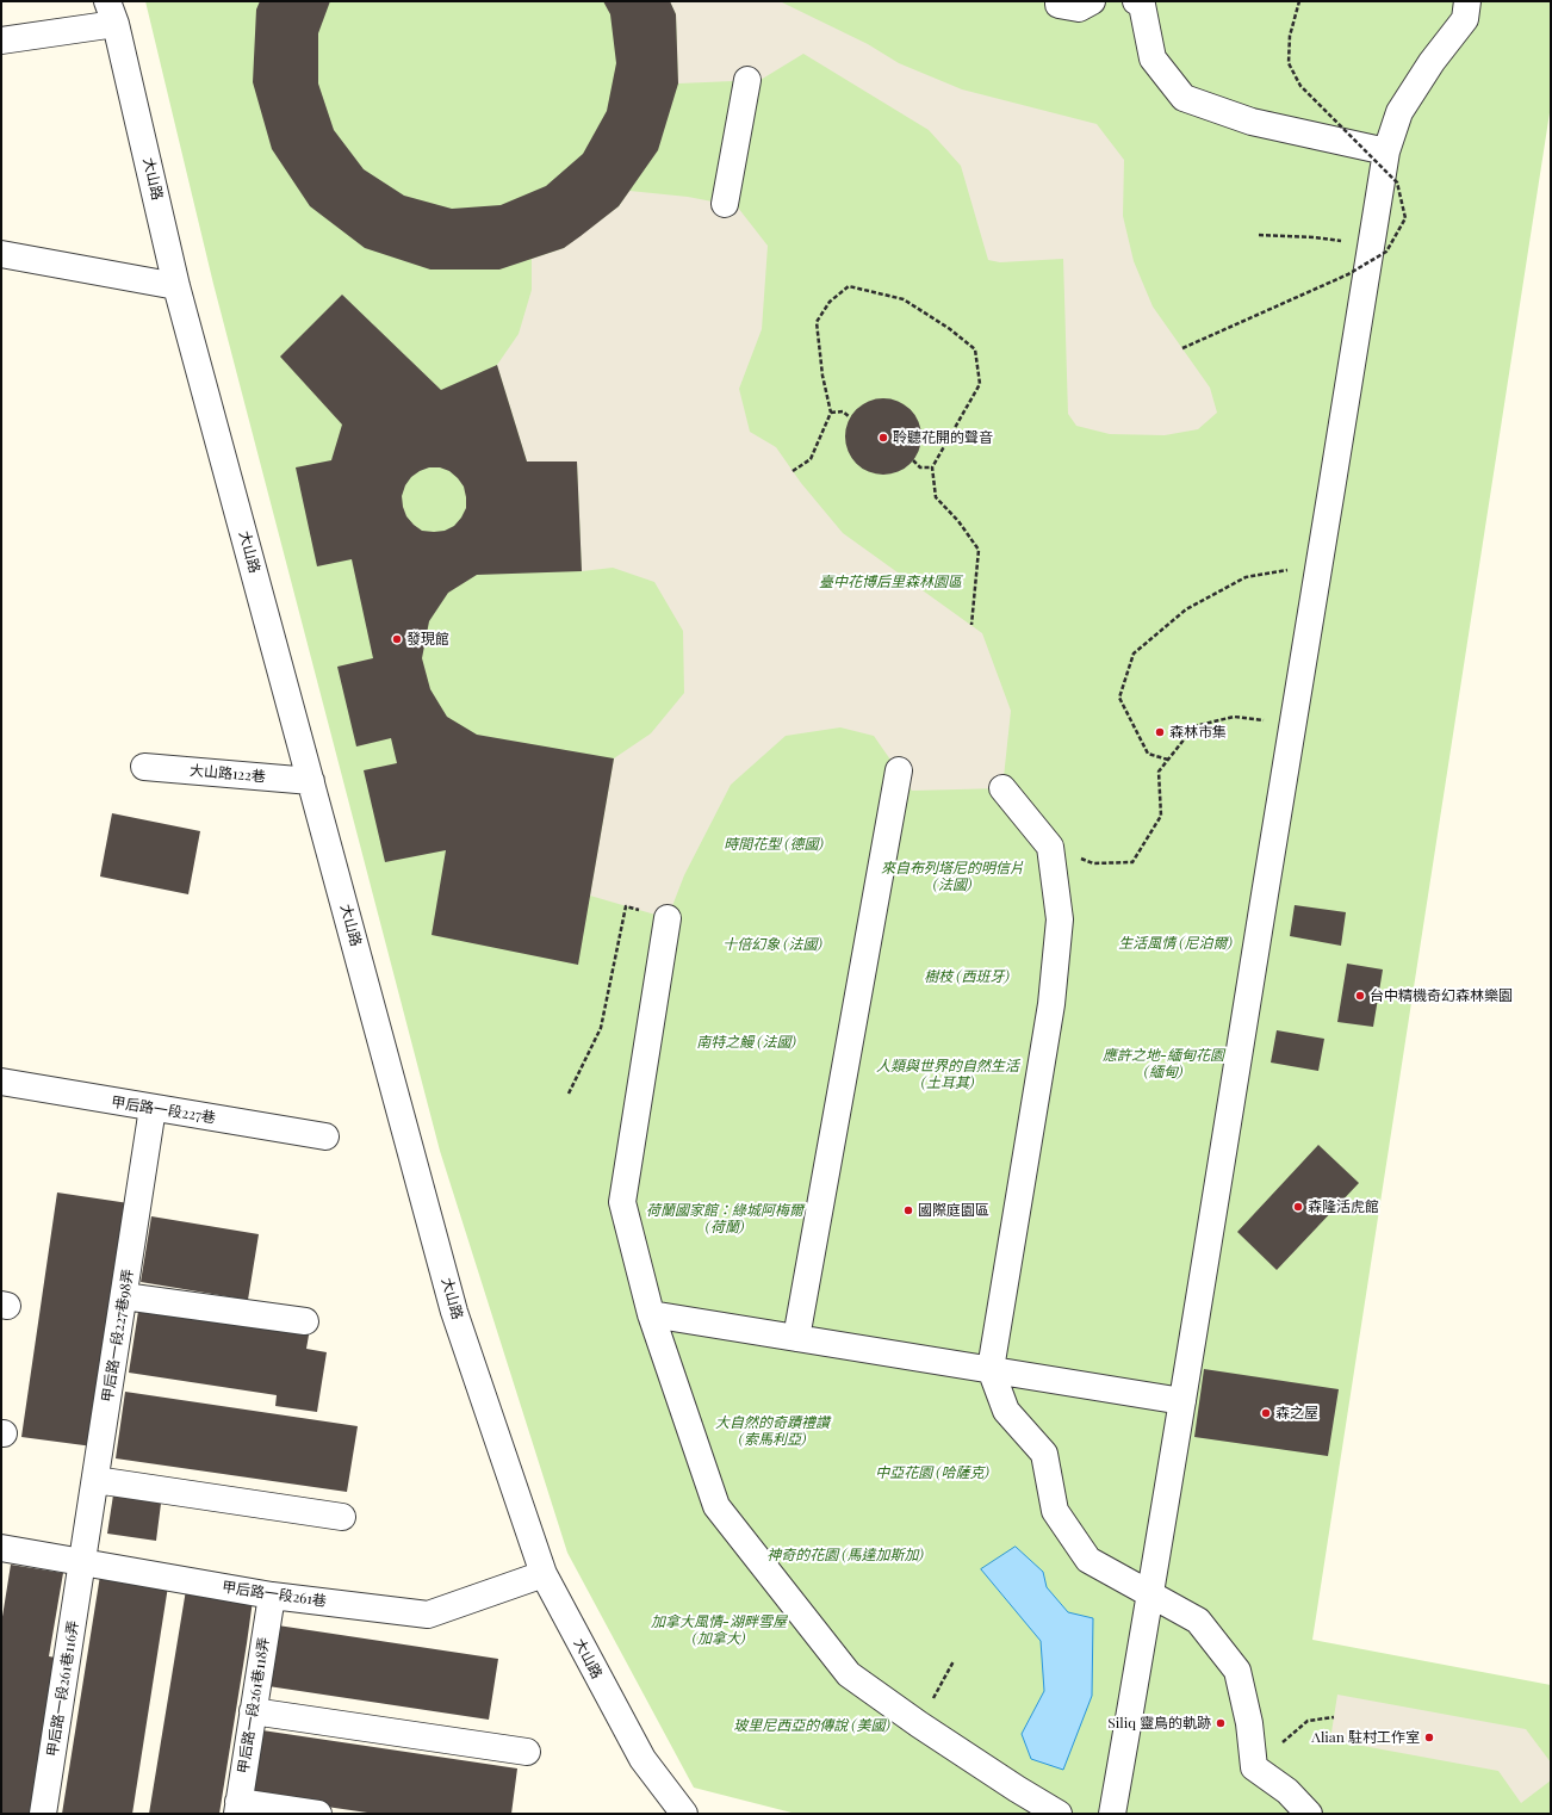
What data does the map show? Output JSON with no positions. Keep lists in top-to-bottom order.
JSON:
{
  "streets": {
    "street": [
      "大山路",
      "大山路122巷",
      "甲后路一段227巷",
      "甲后路一段227巷98弄",
      "甲后路一段261巷",
      "甲后路一段261巷116弄",
      "甲后路一段261巷118弄"
    ]
  },
  "crossings": [
    ["大山路", "大山路122巷"],
    ["大山路", "甲后路一段261巷"],
    ["甲后路一段227巷", "甲后路一段227巷98弄"],
    ["甲后路一段227巷98弄", "甲后路一段261巷"],
    ["甲后路一段227巷98弄", "甲后路一段261巷116弄"],
    ["甲后路一段261巷", "甲后路一段261巷116弄"],
    ["甲后路一段261巷", "甲后路一段261巷118弄"]
  ],
  "parks": [
    "臺中花博后里森林園區",
    "時間花型 (德國)",
    "來自布列塔尼的明信片 (法國)",
    "生活風情 (尼泊爾)",
    "十倍幻象 (法國)",
    "樹枝 (西班牙)",
    "南特之鰻 (法國)",
    "應許之地-緬甸花園 (緬甸)",
    "人類與世界的自然生活 (土耳其)",
    "荷蘭國家館：綠城阿梅爾 (荷蘭)",
    "大自然的奇蹟禮讚 (索馬利亞)",
    "中亞花園 (哈薩克)",
    "神奇的花園 (馬達加斯加)",
    "加拿大風情-湖畔雪屋 (加拿大)",
    "玻里尼西亞的傳說 (美國)"
  ],
  "places": [
    "聆聽花開的聲音",
    "發現館",
    "森林市集",
    "台中精機奇幻森林樂園",
    "森隆活虎館",
    "國際庭園區",
    "森之屋",
    "Siliq 靈鳥的軌跡",
    "Alian 駐村工作室"
  ]
}
